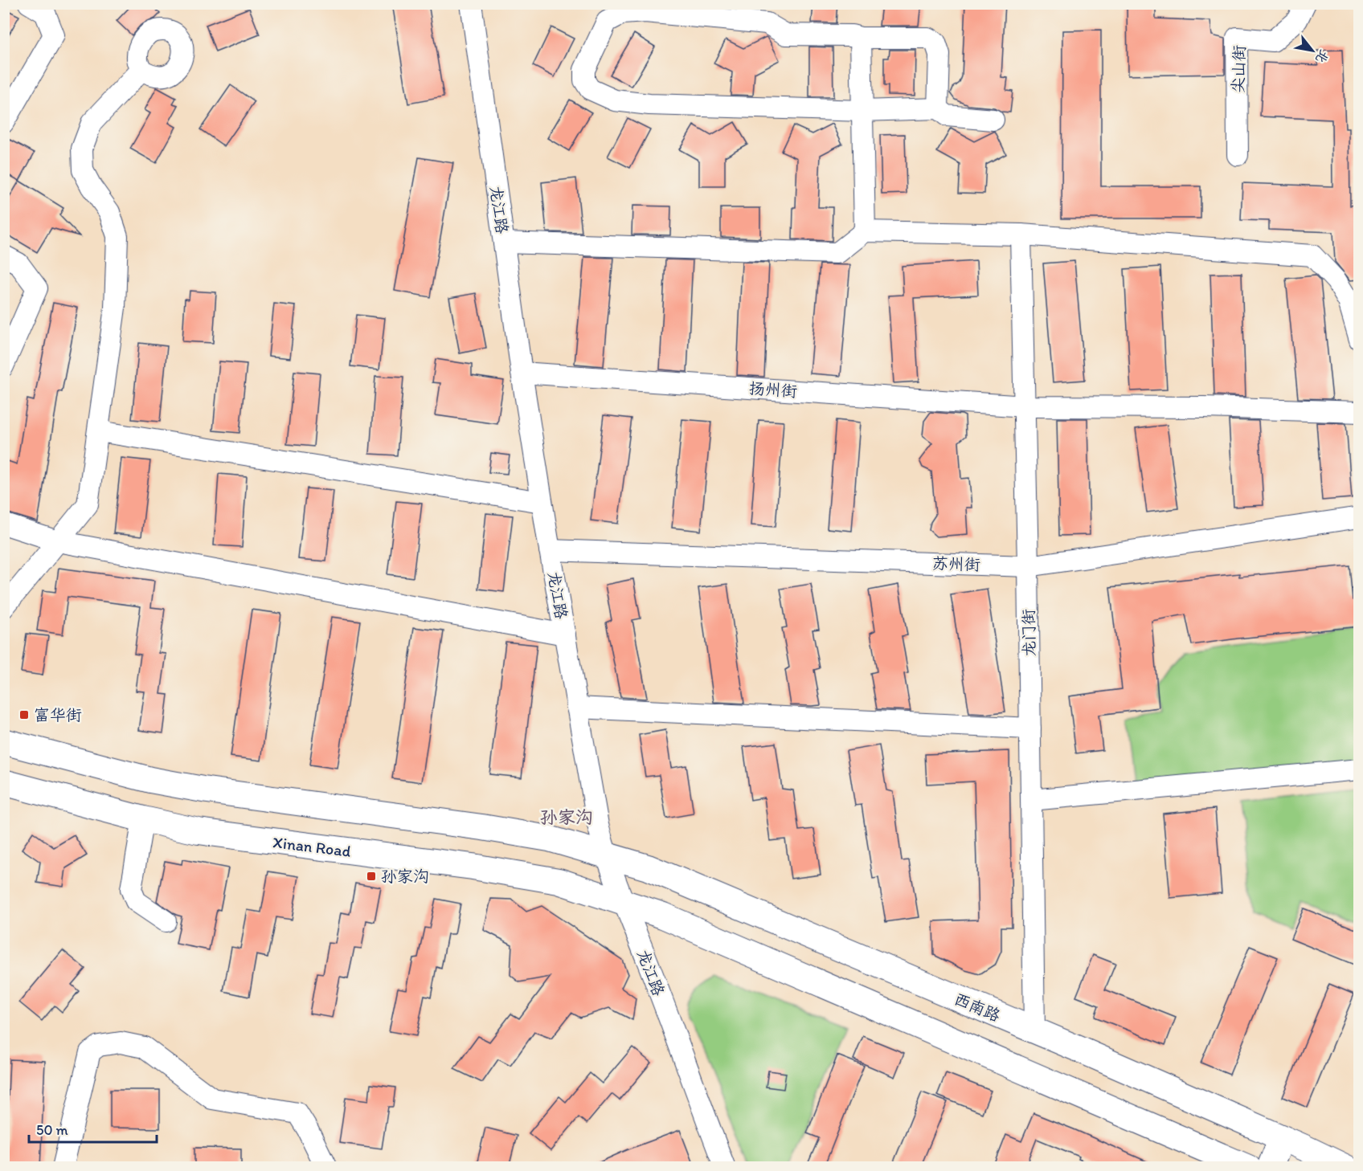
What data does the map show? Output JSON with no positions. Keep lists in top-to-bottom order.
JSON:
{
  "streets": {
    "main road": ["Xinan Road", "西南路"],
    "street": [
      "尖山街",
      "龙江路",
      "扬州街",
      "苏州街",
      "龙门街"
    ]
  },
  "crossings": [
    ["龙江路", "扬州街"],
    ["龙江路", "苏州街"],
    ["龙江路", "Xinan Road"],
    ["龙江路", "西南路"],
    ["扬州街", "龙门街"],
    ["苏州街", "龙门街"],
    ["龙门街", "西南路"]
  ],
  "districts": ["孙家沟"],
  "places": {
    "transit": ["富华街", "孙家沟"]
  },
  "scale_bar": "50 m",
  "north": "bottom right"
}
